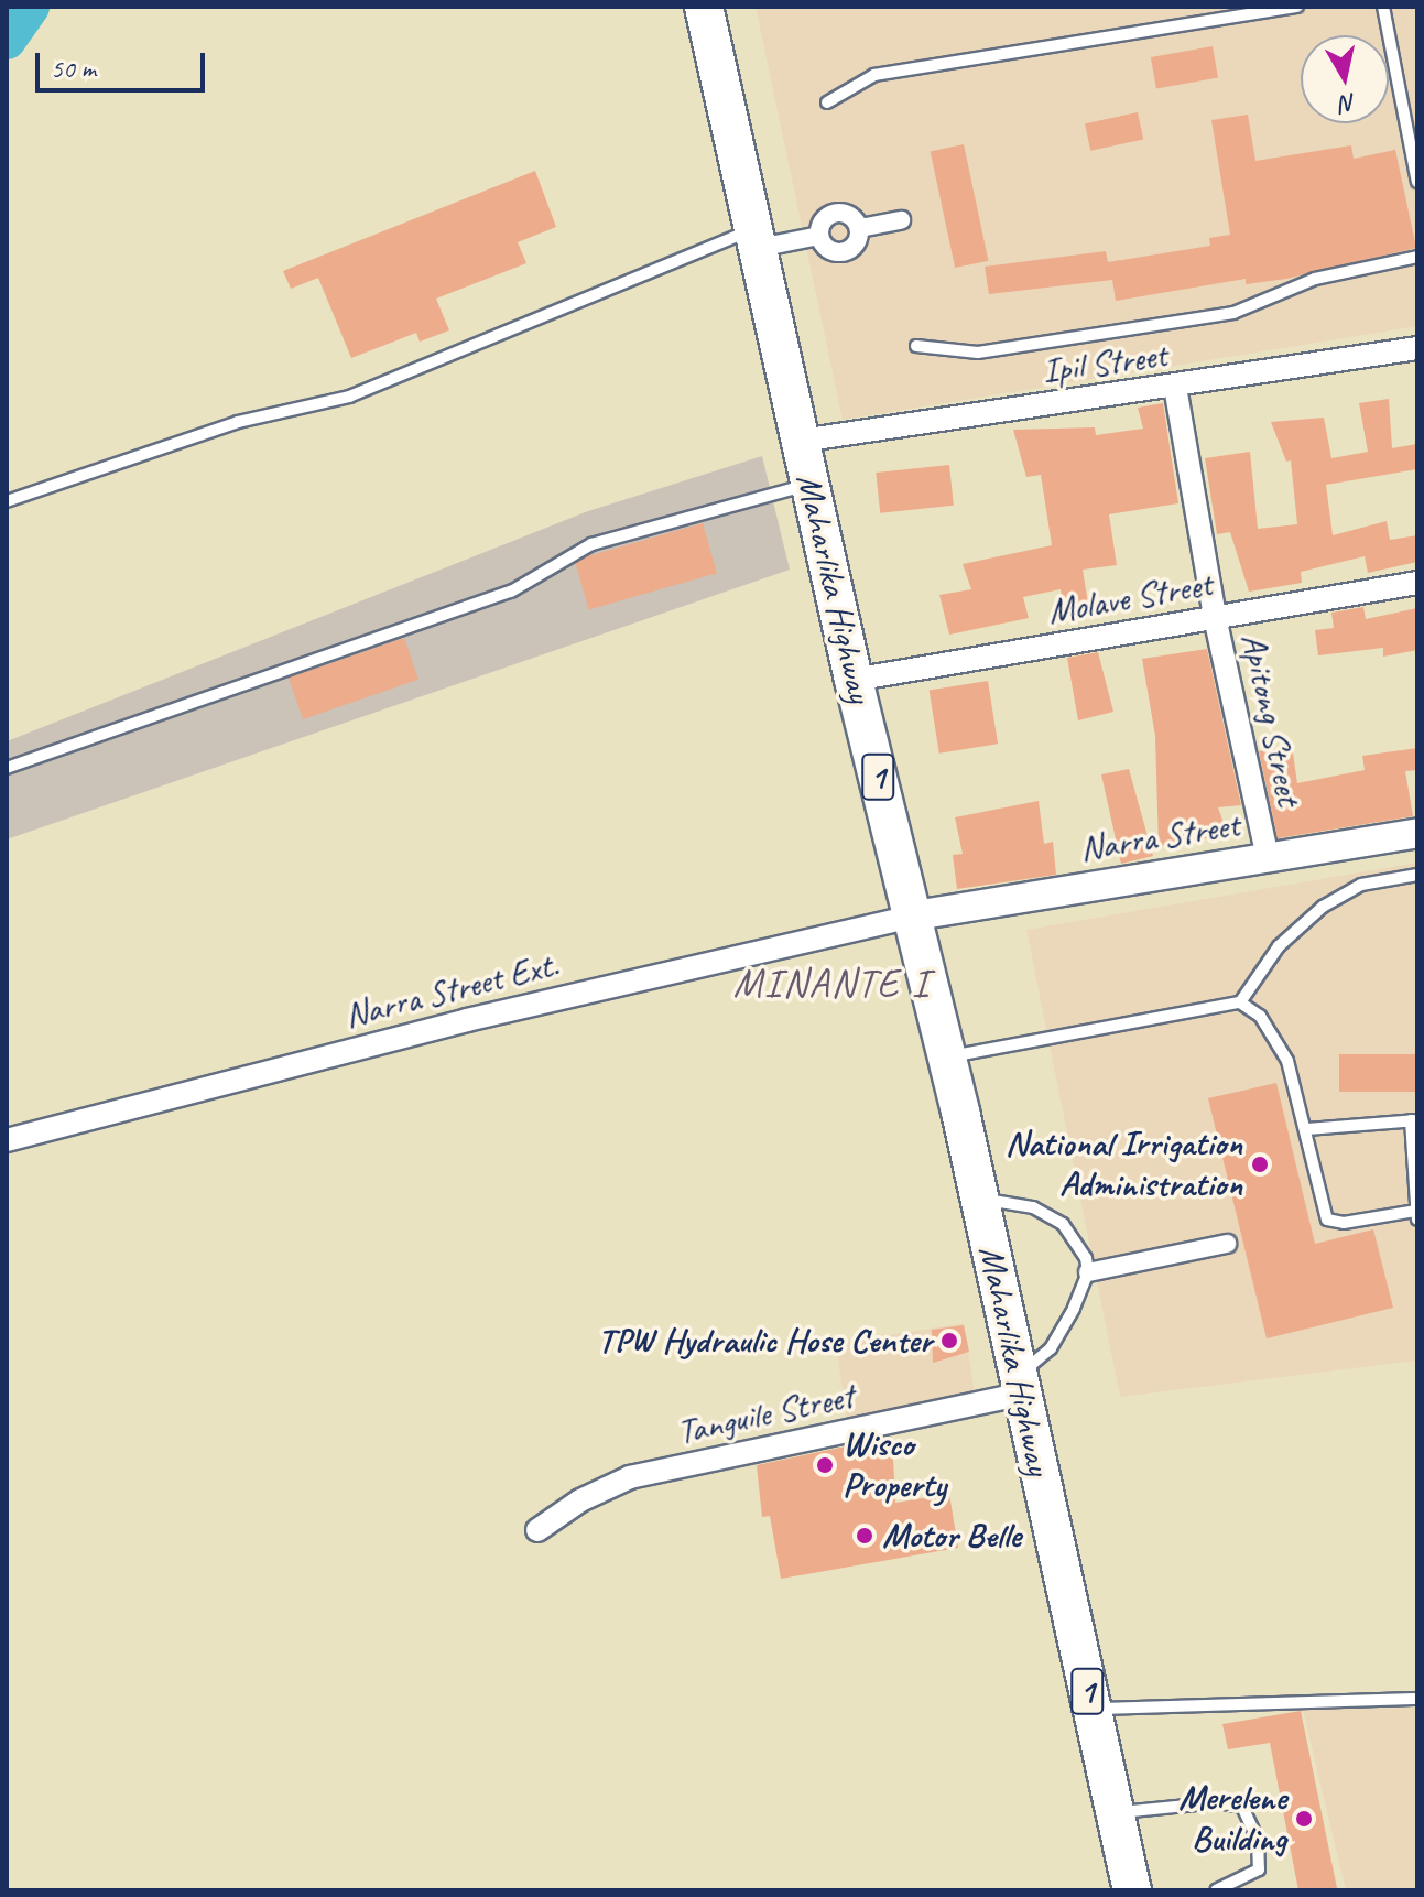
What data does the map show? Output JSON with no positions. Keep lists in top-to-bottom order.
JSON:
{
  "streets": {
    "highway": ["Maharlika Highway", "1"],
    "street": [
      "Ipil Street",
      "Molave Street",
      "Apitong Street",
      "Narra Street",
      "Narra Street Ext.",
      "Tanguile Street"
    ]
  },
  "crossings": [
    ["Ipil Street", "Maharlika Highway"],
    ["Ipil Street", "Apitong Street"],
    ["Maharlika Highway", "Molave Street"],
    ["Maharlika Highway", "Narra Street"],
    ["Maharlika Highway", "Narra Street Ext."],
    ["Maharlika Highway", "Tanguile Street"],
    ["Molave Street", "Apitong Street"],
    ["Apitong Street", "Narra Street"],
    ["Narra Street", "Narra Street Ext."]
  ],
  "districts": ["MINANTE I"],
  "places": [
    "National Irrigation Administration",
    "TPW Hydraulic Hose Center",
    "Wisco Property",
    "Motor Belle",
    "Merelene Building"
  ],
  "scale_bar": "50 m",
  "north": "bottom"
}
